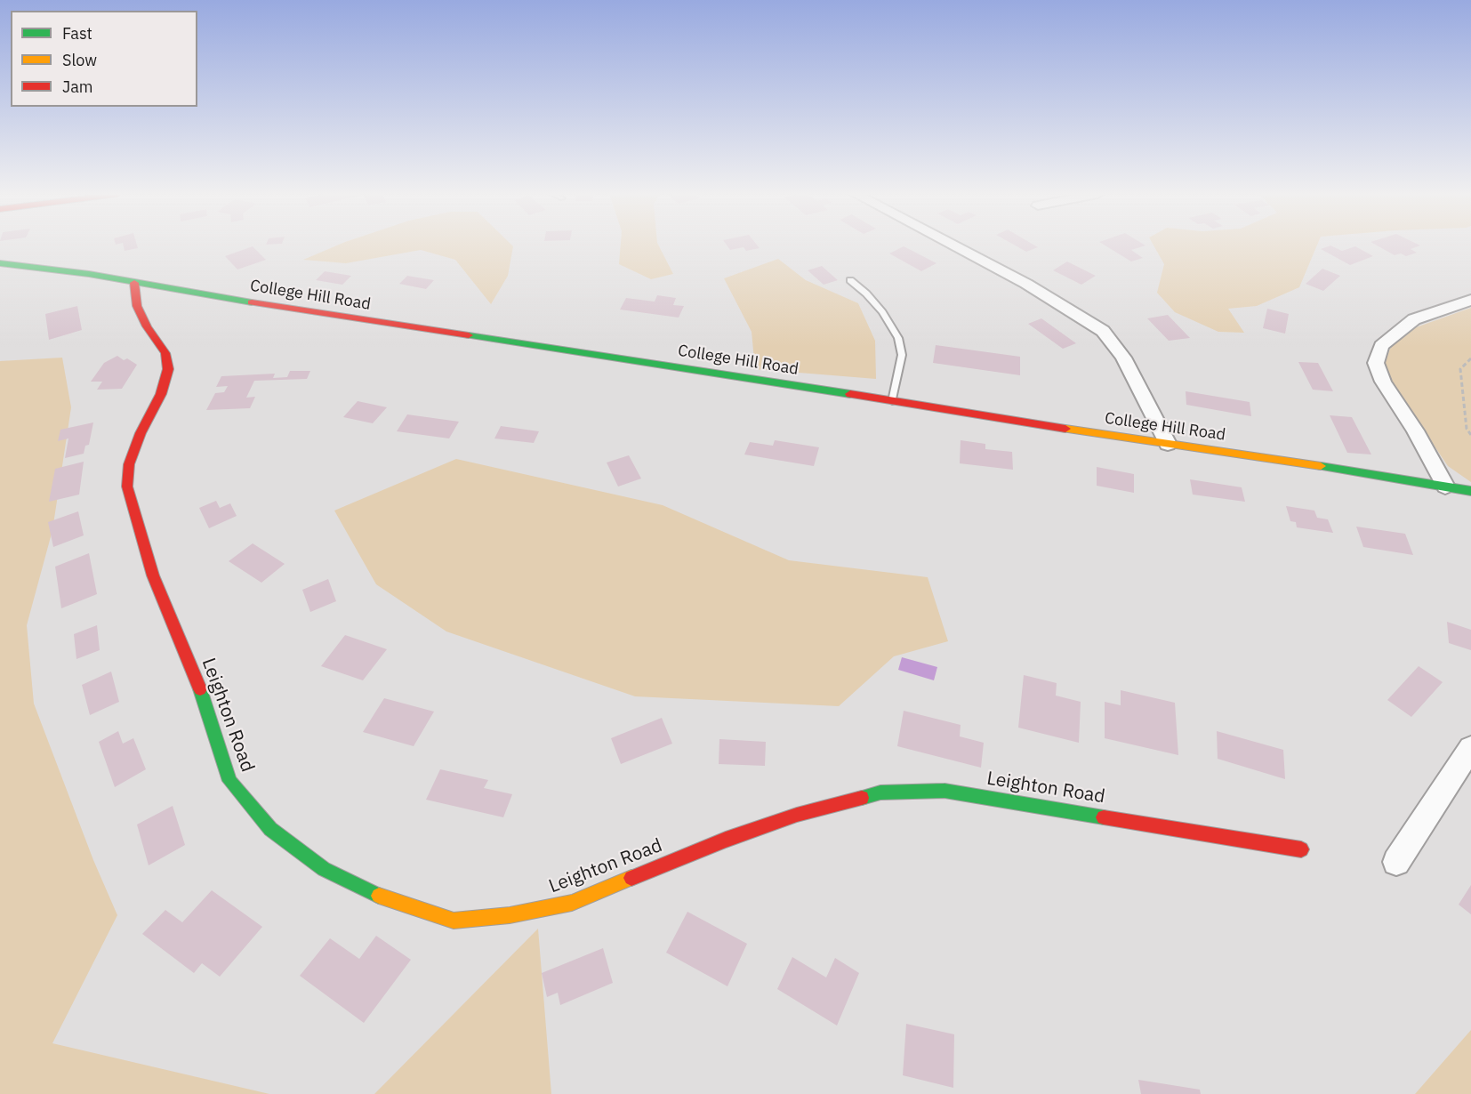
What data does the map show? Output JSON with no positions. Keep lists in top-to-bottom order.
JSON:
{
  "streets": {
    "street": ["College Hill Road", "Leighton Road"]
  },
  "crossings": [
    ["College Hill Road", "Leighton Road"]
  ],
  "legend": ["Fast", "Slow", "Jam"]
}
